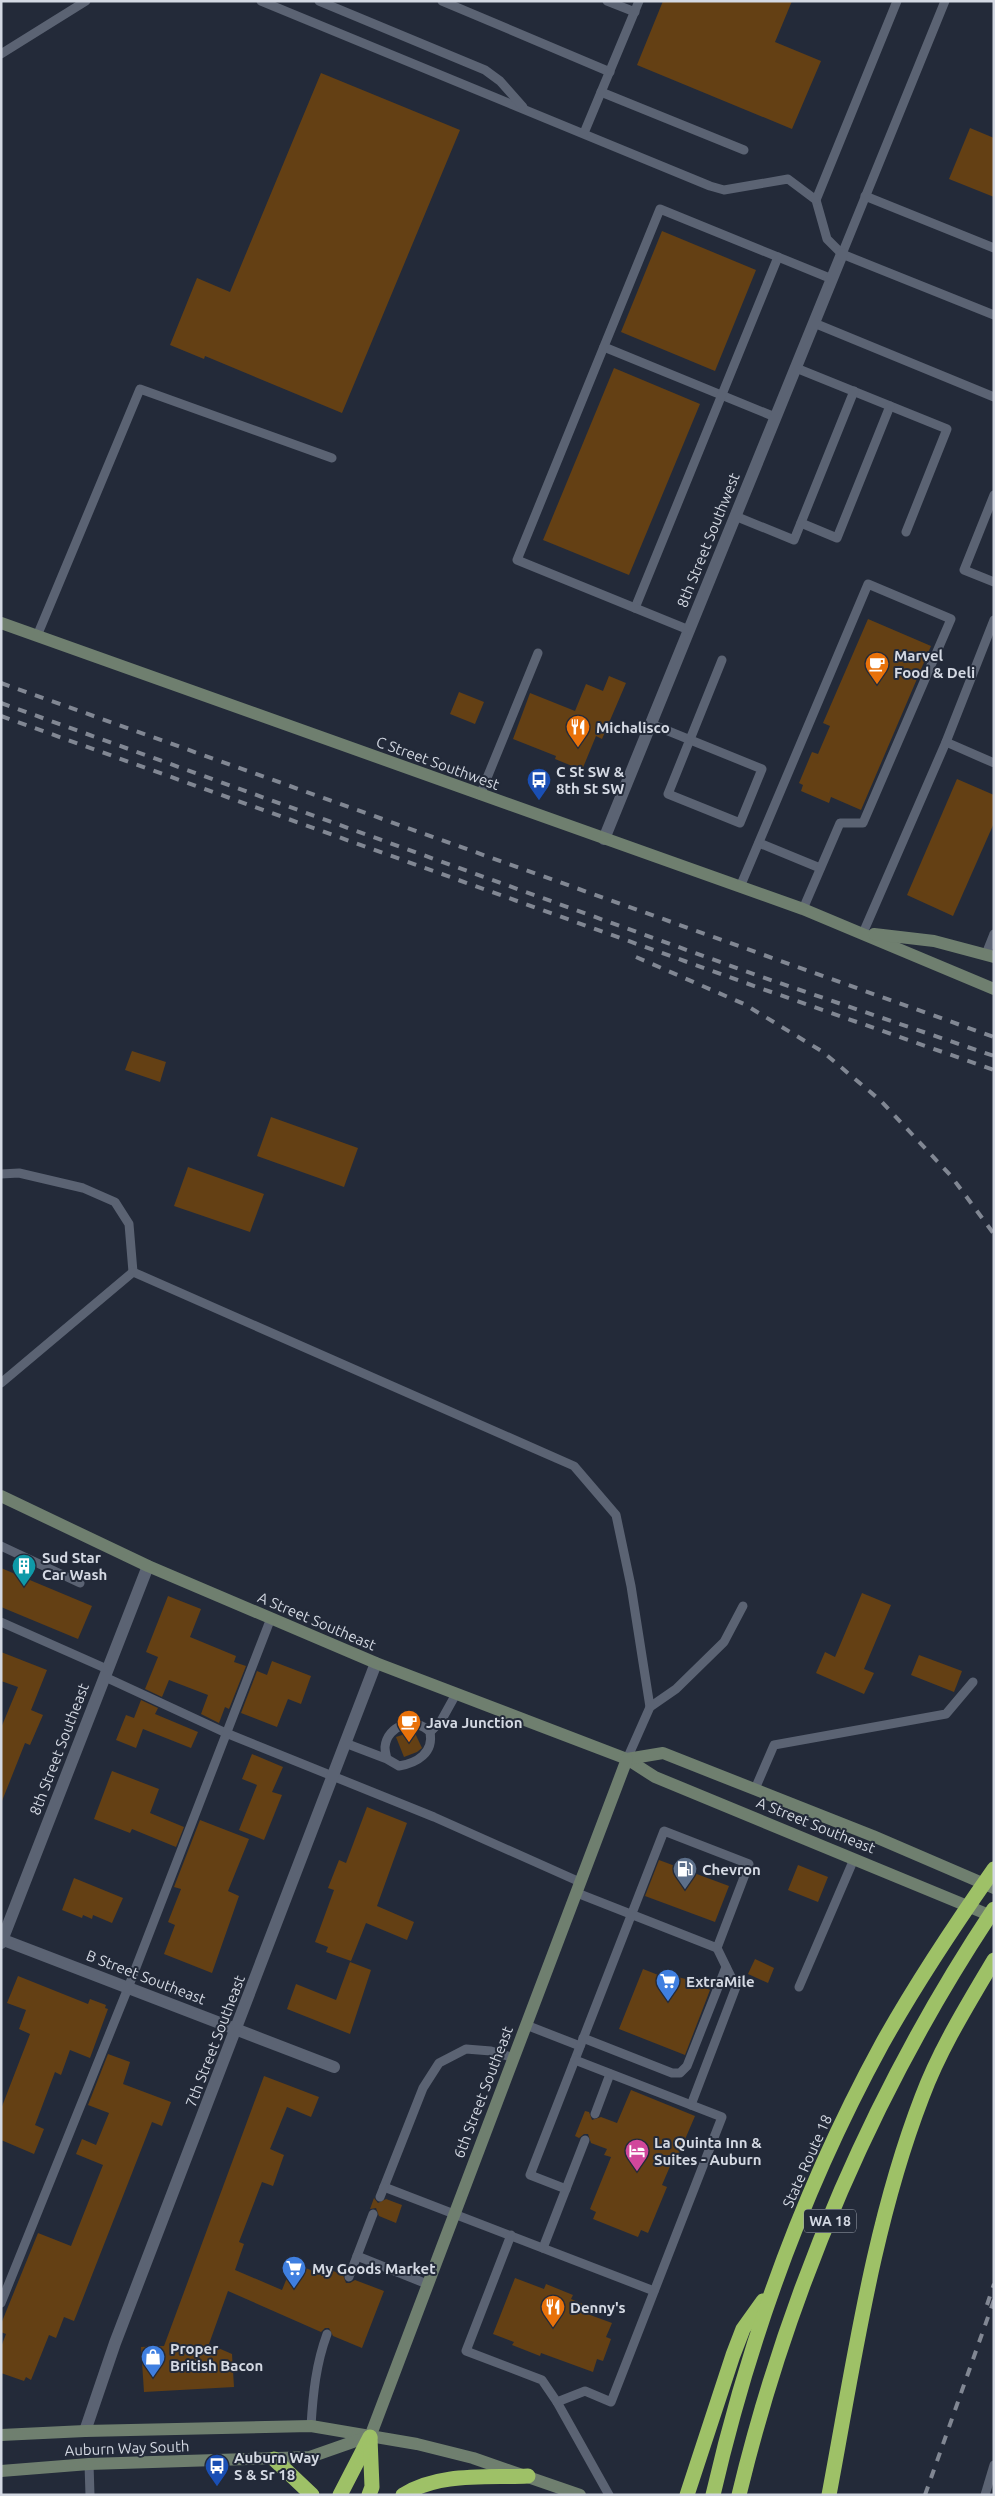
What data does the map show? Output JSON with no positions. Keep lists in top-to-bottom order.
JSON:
{
  "streets": {
    "highway": ["State Route 18", "WA 18"],
    "main road": [
      "C Street Southwest",
      "A Street Southeast",
      "6th Street Southeast",
      "Auburn Way South"
    ],
    "street": [
      "8th Street Southwest",
      "8th Street Southeast",
      "B Street Southeast",
      "7th Street Southeast"
    ]
  },
  "crossings": [
    ["8th Street Southwest", "C Street Southwest"],
    ["A Street Southeast", "8th Street Southeast"],
    ["A Street Southeast", "7th Street Southeast"],
    ["A Street Southeast", "6th Street Southeast"],
    ["8th Street Southeast", "B Street Southeast"],
    ["B Street Southeast", "7th Street Southeast"],
    ["7th Street Southeast", "Auburn Way South"],
    ["6th Street Southeast", "Auburn Way South"]
  ],
  "places": {
    "cafe": ["Marvel Food & Deli", "Java Junction"],
    "restaurant": ["Michalisco", "Denny's"],
    "bus stop": ["C St SW & 8th St SW", "Auburn Way S & Sr 18"],
    "building": ["Sud Star Car Wash"],
    "fuel station": ["Chevron"],
    "supermarket": ["ExtraMile", "My Goods Market"],
    "hotel": ["La Quinta Inn & Suites - Auburn"],
    "shop": ["Proper British Bacon"]
  }
}
